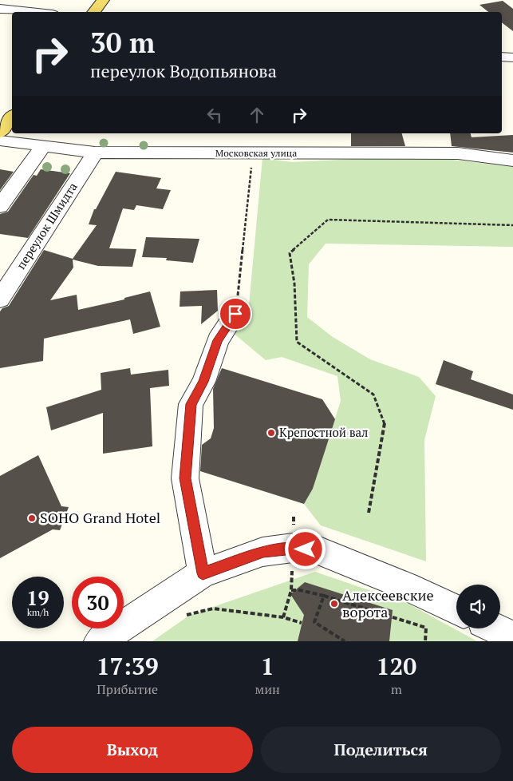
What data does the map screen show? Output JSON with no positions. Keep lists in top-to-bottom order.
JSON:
{
  "streets": {
    "street": ["Московская улица", "переулок Шмидта"]
  },
  "crossings": [
    ["Московская улица", "переулок Шмидта"]
  ],
  "places": ["Крепостной вал", "SOHO Grand Hotel", "Алексеевские ворота"],
  "page": {
    "turn": ["30 m", "переулок Водопьянова"],
    "speed": "19 km/h",
    "limit": "30",
    "eta": [
      "17:39",
      "Прибытие",
      "1",
      "мин",
      "120",
      "m"
    ],
    "buttons": ["Выход", "Поделиться"]
  }
}
